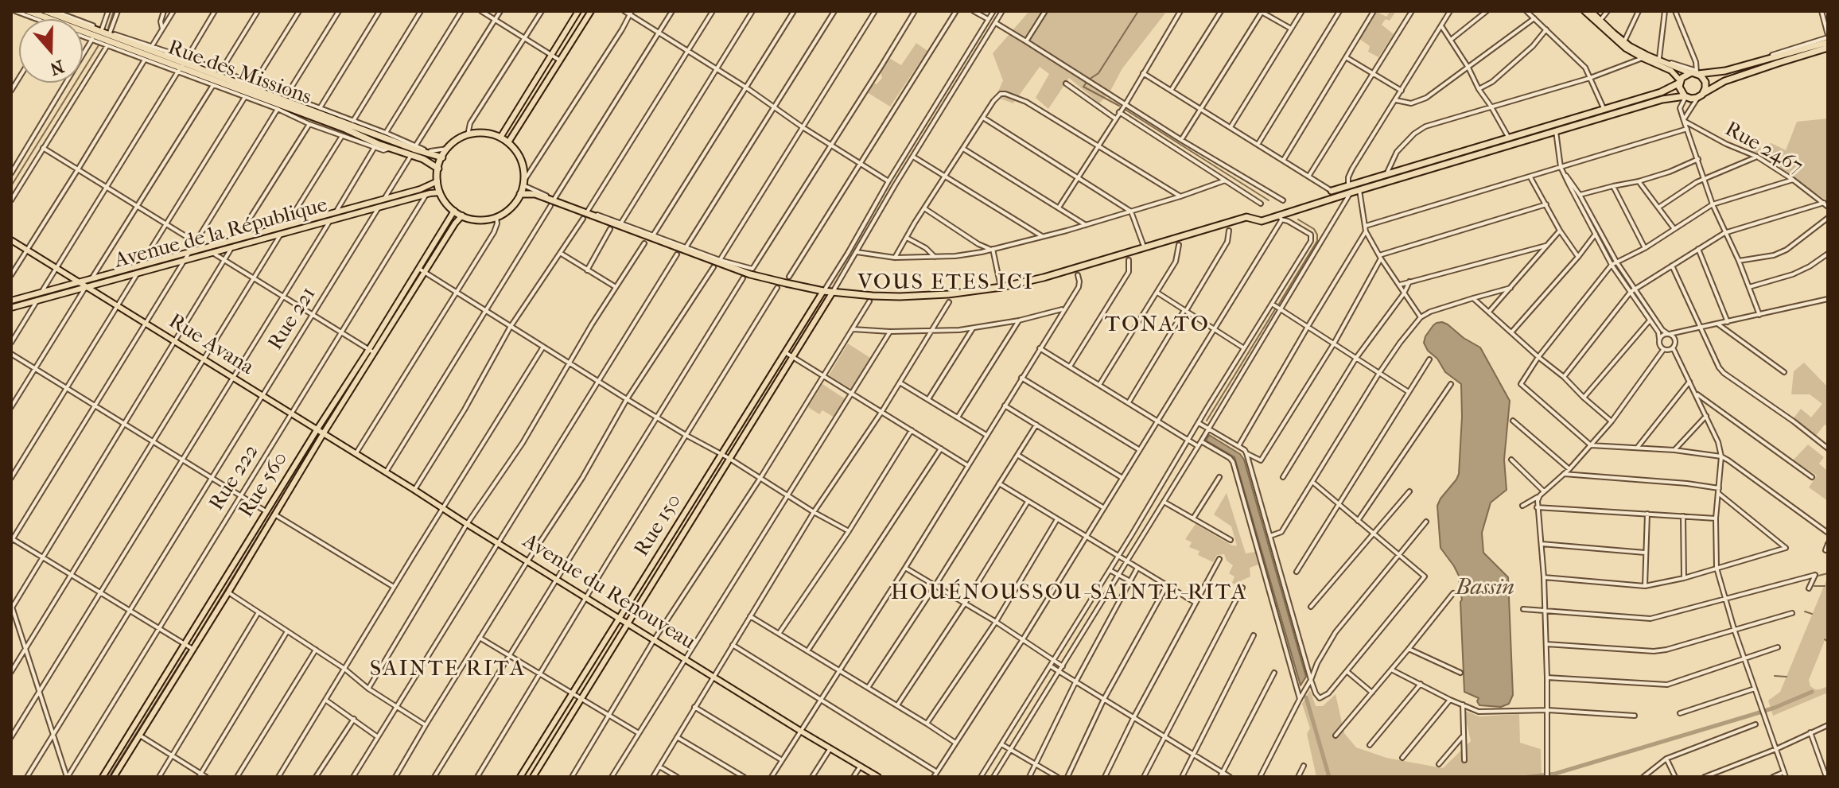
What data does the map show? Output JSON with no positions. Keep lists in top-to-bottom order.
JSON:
{
  "streets": {
    "highway": ["Rue des Missions"],
    "main road": [
      "Avenue de la République",
      "Rue Avana",
      "Rue 560",
      "Rue 150",
      "Avenue du Renouveau"
    ],
    "street": ["Rue 2467", "Rue 221", "Rue 222"]
  },
  "crossings": [
    ["Rue des Missions", "Avenue de la République"],
    ["Rue des Missions", "Rue 560"],
    ["Avenue de la République", "Rue 221"],
    ["Avenue de la République", "Rue Avana"],
    ["Avenue de la République", "Rue 222"],
    ["Avenue de la République", "Rue 560"],
    ["Rue 221", "Rue Avana"],
    ["Rue Avana", "Rue 222"],
    ["Rue Avana", "Rue 560"],
    ["Rue Avana", "Avenue du Renouveau"],
    ["Rue 560", "Avenue du Renouveau"],
    ["Rue 150", "Avenue du Renouveau"]
  ],
  "districts": [
    "VOUS ETES ICI",
    "TONATO",
    "HOUÉNOUSSOU-SAINTE-RITA",
    "SAINTE RITA"
  ],
  "water": ["Bassin"],
  "north": "bottom"
}
